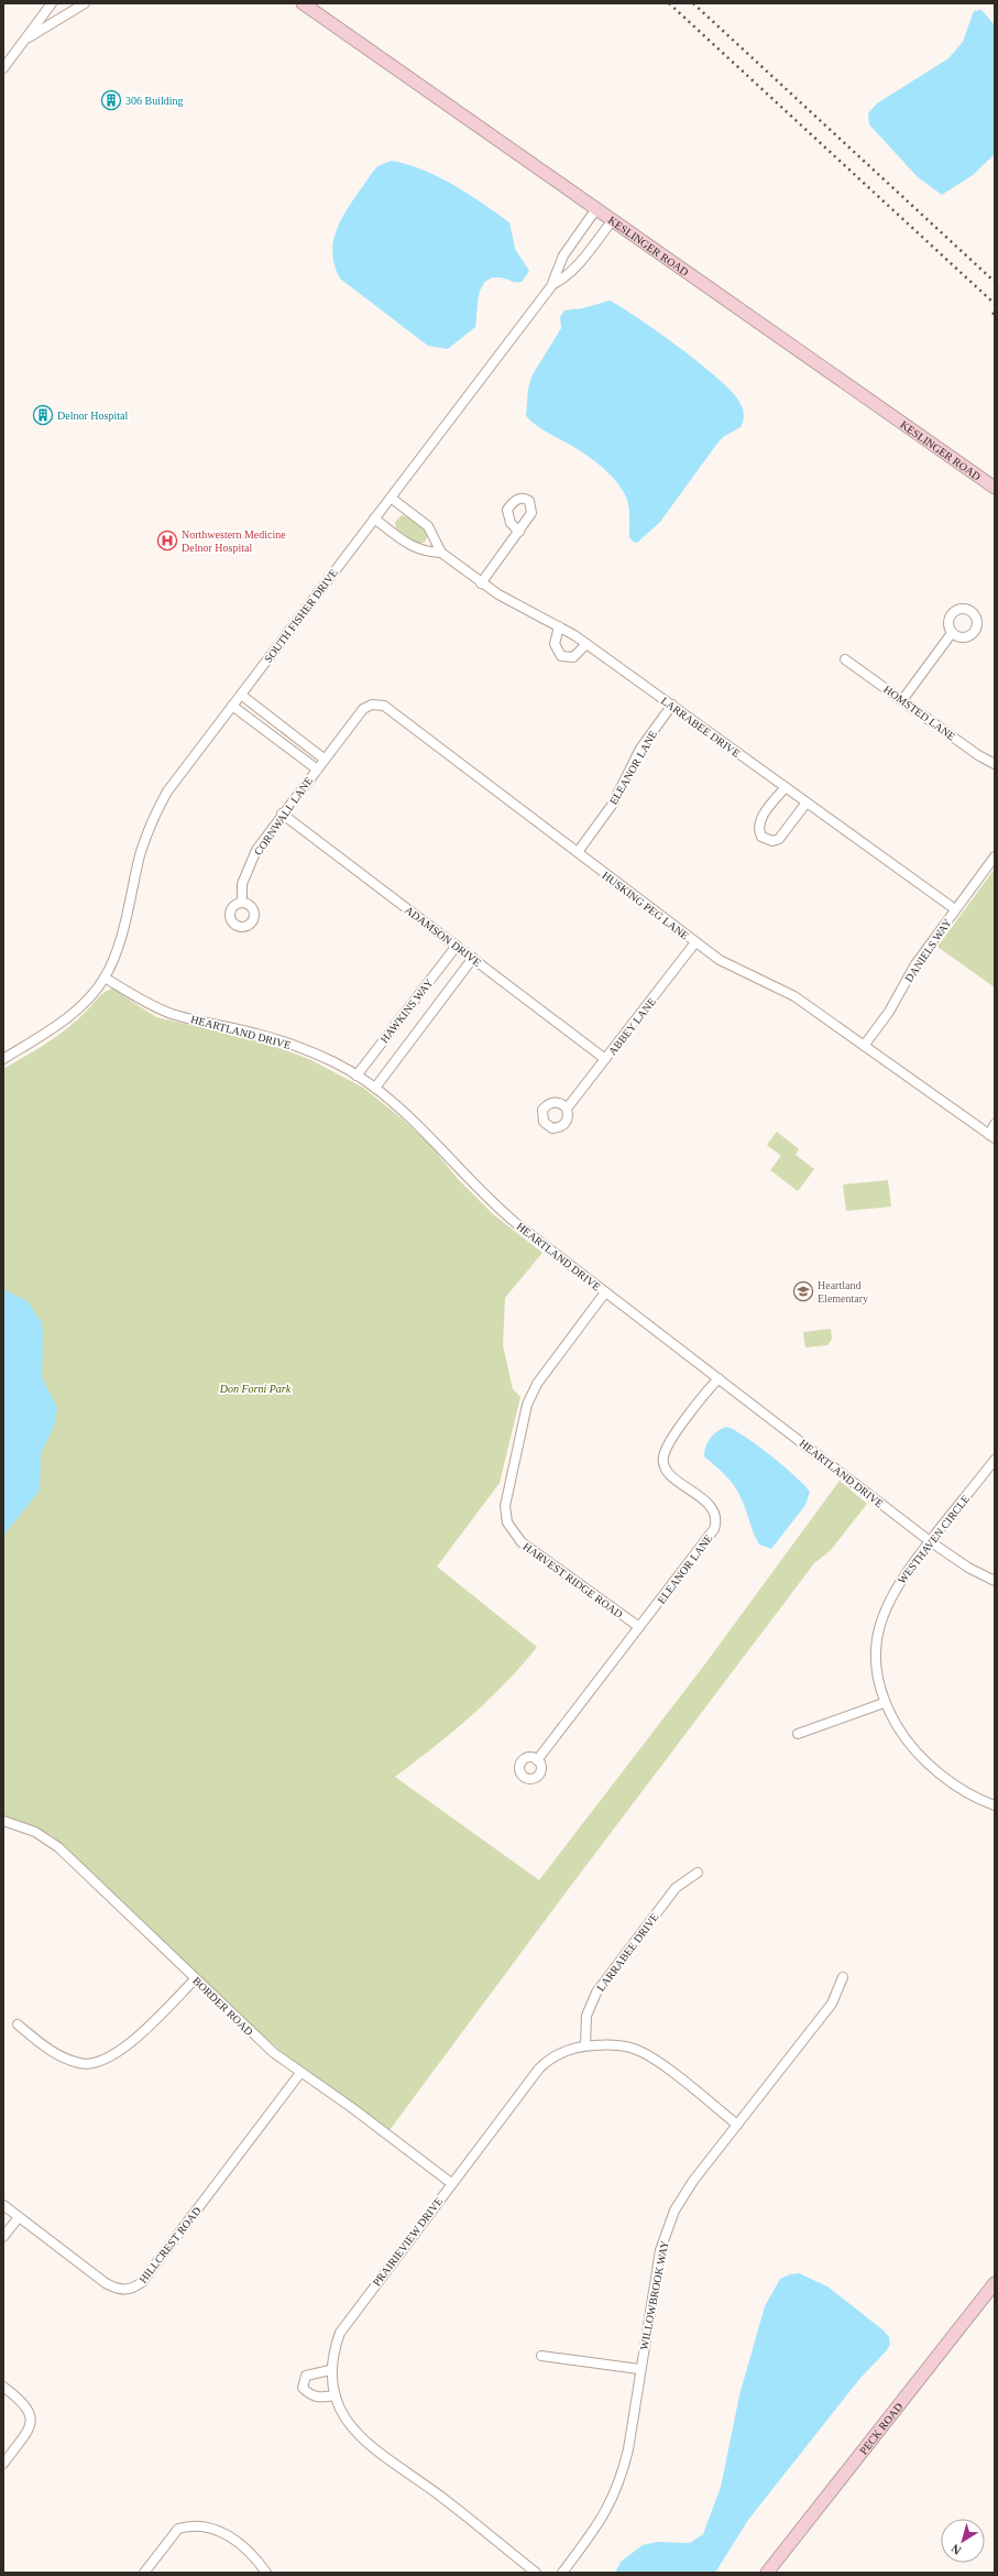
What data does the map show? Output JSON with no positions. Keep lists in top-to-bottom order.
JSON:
{
  "streets": {
    "main road": ["KESLINGER ROAD", "PECK ROAD"],
    "street": [
      "SOUTH FISHER DRIVE",
      "HOMSTED LANE",
      "LARRABEE DRIVE",
      "ELEANOR LANE",
      "CORNWALL LANE",
      "HUSKING PEG LANE",
      "ADAMSON DRIVE",
      "DANIELS WAY",
      "HAWKINS WAY",
      "ABBEY LANE",
      "HEARTLAND DRIVE",
      "WESTHAVEN CIRCLE",
      "HARVEST RIDGE ROAD",
      "BORDER ROAD",
      "PRAIRIEVIEW DRIVE",
      "HILLCREST ROAD",
      "WILLOWBROOK WAY"
    ]
  },
  "crossings": [
    ["KESLINGER ROAD", "SOUTH FISHER DRIVE"],
    ["SOUTH FISHER DRIVE", "LARRABEE DRIVE"],
    ["SOUTH FISHER DRIVE", "HEARTLAND DRIVE"],
    ["LARRABEE DRIVE", "ELEANOR LANE"],
    ["LARRABEE DRIVE", "DANIELS WAY"],
    ["LARRABEE DRIVE", "PRAIRIEVIEW DRIVE"],
    ["ELEANOR LANE", "HUSKING PEG LANE"],
    ["ELEANOR LANE", "HEARTLAND DRIVE"],
    ["ELEANOR LANE", "HARVEST RIDGE ROAD"],
    ["CORNWALL LANE", "HUSKING PEG LANE"],
    ["CORNWALL LANE", "ADAMSON DRIVE"],
    ["HUSKING PEG LANE", "DANIELS WAY"],
    ["HUSKING PEG LANE", "ABBEY LANE"],
    ["ADAMSON DRIVE", "HAWKINS WAY"],
    ["ADAMSON DRIVE", "ABBEY LANE"],
    ["HAWKINS WAY", "HEARTLAND DRIVE"],
    ["HEARTLAND DRIVE", "WESTHAVEN CIRCLE"],
    ["HEARTLAND DRIVE", "HARVEST RIDGE ROAD"],
    ["BORDER ROAD", "PRAIRIEVIEW DRIVE"],
    ["BORDER ROAD", "HILLCREST ROAD"],
    ["PRAIRIEVIEW DRIVE", "WILLOWBROOK WAY"]
  ],
  "parks": ["Don Forni Park"],
  "places": {
    "building": ["306 Building", "Delnor Hospital"],
    "hospital": ["Northwestern Medicine Delnor Hospital"],
    "school or university": ["Heartland Elementary"]
  },
  "north": "bottom left"
}
